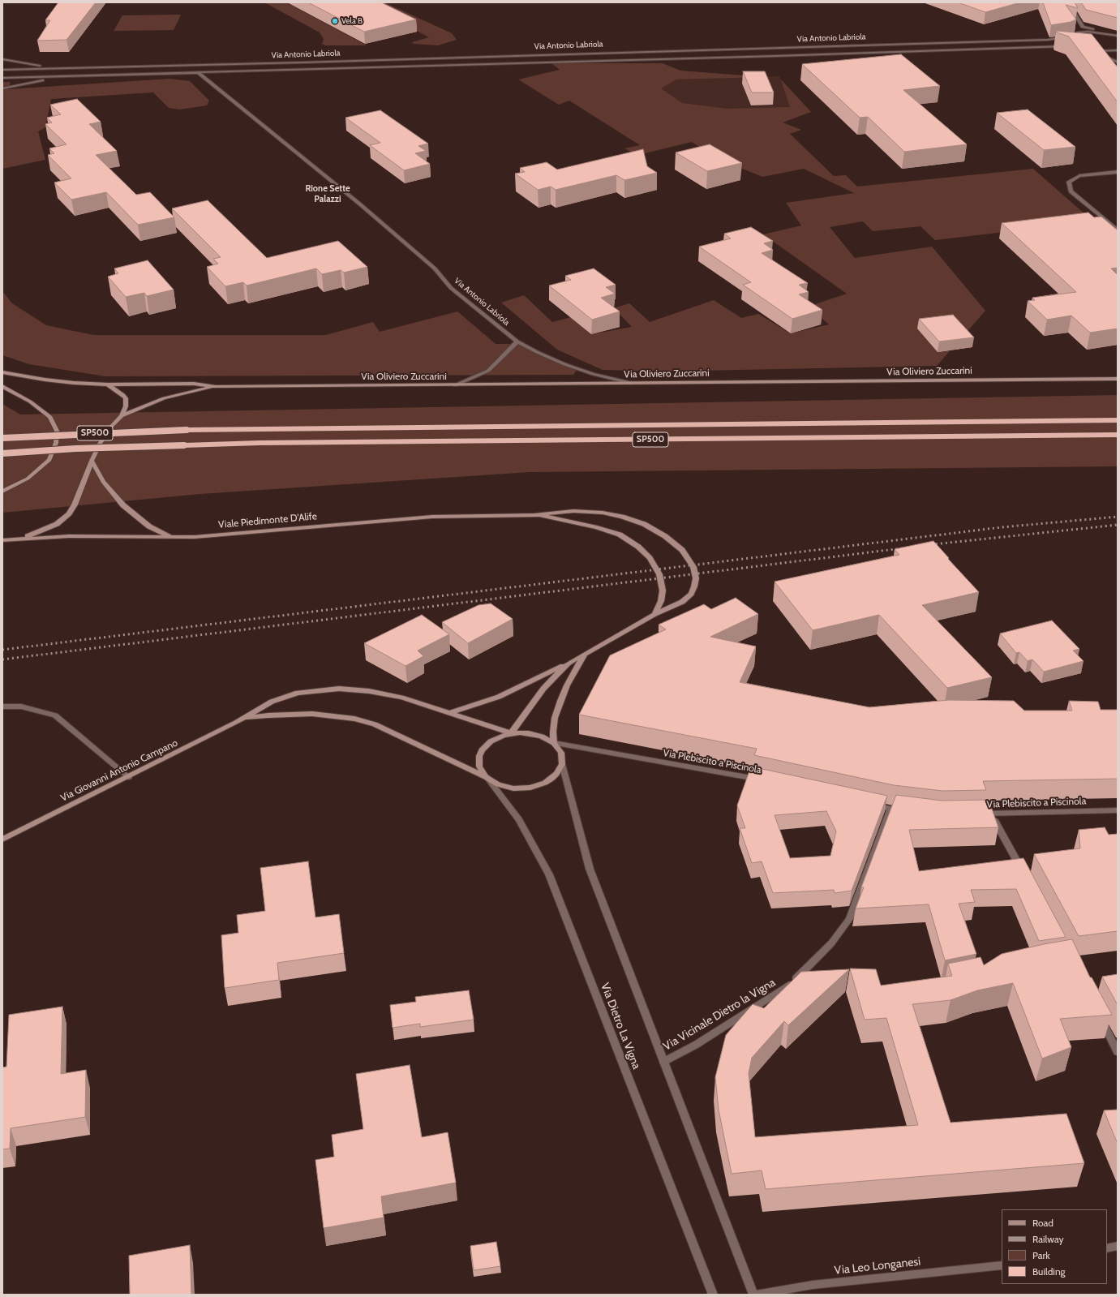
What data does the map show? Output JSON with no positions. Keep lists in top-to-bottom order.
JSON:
{
  "streets": {
    "highway": ["SP500"],
    "main road": ["Via Oliviero Zuccarini", "Viale Piedimonte D'Alife", "Via Giovanni Antonio Campano"],
    "street": [
      "Via Antonio Labriola",
      "Via Plebiscito a Piscinola",
      "Via Vicinale Dietro la Vigna",
      "Via Dietro La Vigna",
      "Via Leo Longanesi"
    ]
  },
  "crossings": [
    ["Via Antonio Labriola", "Via Oliviero Zuccarini"],
    ["Viale Piedimonte D'Alife", "Via Plebiscito a Piscinola"],
    ["Viale Piedimonte D'Alife", "Via Dietro La Vigna"],
    ["Via Plebiscito a Piscinola", "Via Dietro La Vigna"]
  ],
  "districts": ["Rione Sette Palazzi"],
  "places": ["Vela B"],
  "legend": [
    "Road",
    "Railway",
    "Park",
    "Building"
  ]
}
